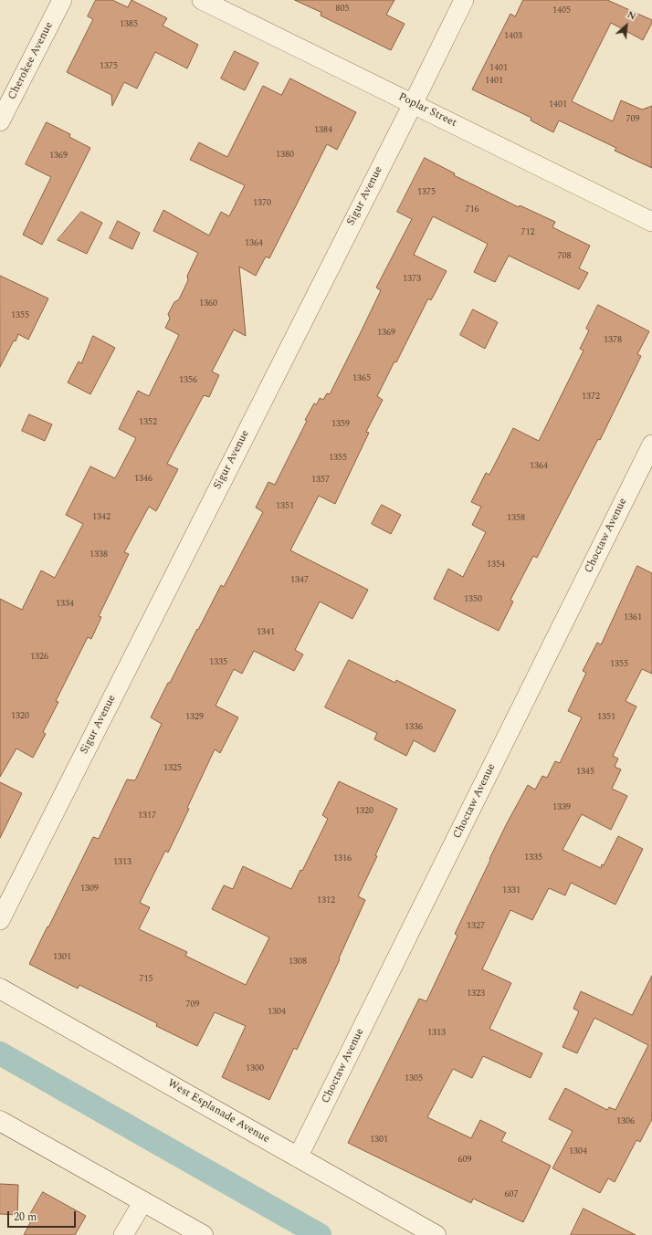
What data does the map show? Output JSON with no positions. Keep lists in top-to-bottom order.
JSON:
{
  "streets": {
    "main road": ["West Esplanade Avenue"],
    "street": [
      "Cherokee Avenue",
      "Poplar Street",
      "Sigur Avenue",
      "Choctaw Avenue"
    ]
  },
  "crossings": [
    ["Poplar Street", "Sigur Avenue"],
    ["Choctaw Avenue", "West Esplanade Avenue"]
  ],
  "house_numbers": [
    "805",
    "1405",
    "1385",
    "1403",
    "1375",
    "1401",
    "1401",
    "1401",
    "709",
    "1384",
    "1380",
    "1369",
    "1375",
    "1370",
    "716",
    "712",
    "1364",
    "708",
    "1373",
    "1360",
    "1355",
    "1369",
    "1378",
    "1365",
    "1356",
    "1372",
    "1352",
    "1359",
    "1355",
    "1364",
    "1346",
    "1357",
    "1351",
    "1342",
    "1358",
    "1338",
    "1354",
    "1347",
    "1350",
    "1334",
    "1361",
    "1341",
    "1326",
    "1335",
    "1355",
    "1320",
    "1329",
    "1351",
    "1336",
    "1325",
    "1345",
    "1339",
    "1320",
    "1317",
    "1335",
    "1316",
    "1313",
    "1309",
    "1331",
    "1312",
    "1327",
    "1301",
    "1308",
    "715",
    "1323",
    "709",
    "1304",
    "1313",
    "1300",
    "1305",
    "1306",
    "1301",
    "1304",
    "609",
    "607"
  ],
  "scale_bar": "20 m",
  "north": "top right"
}
